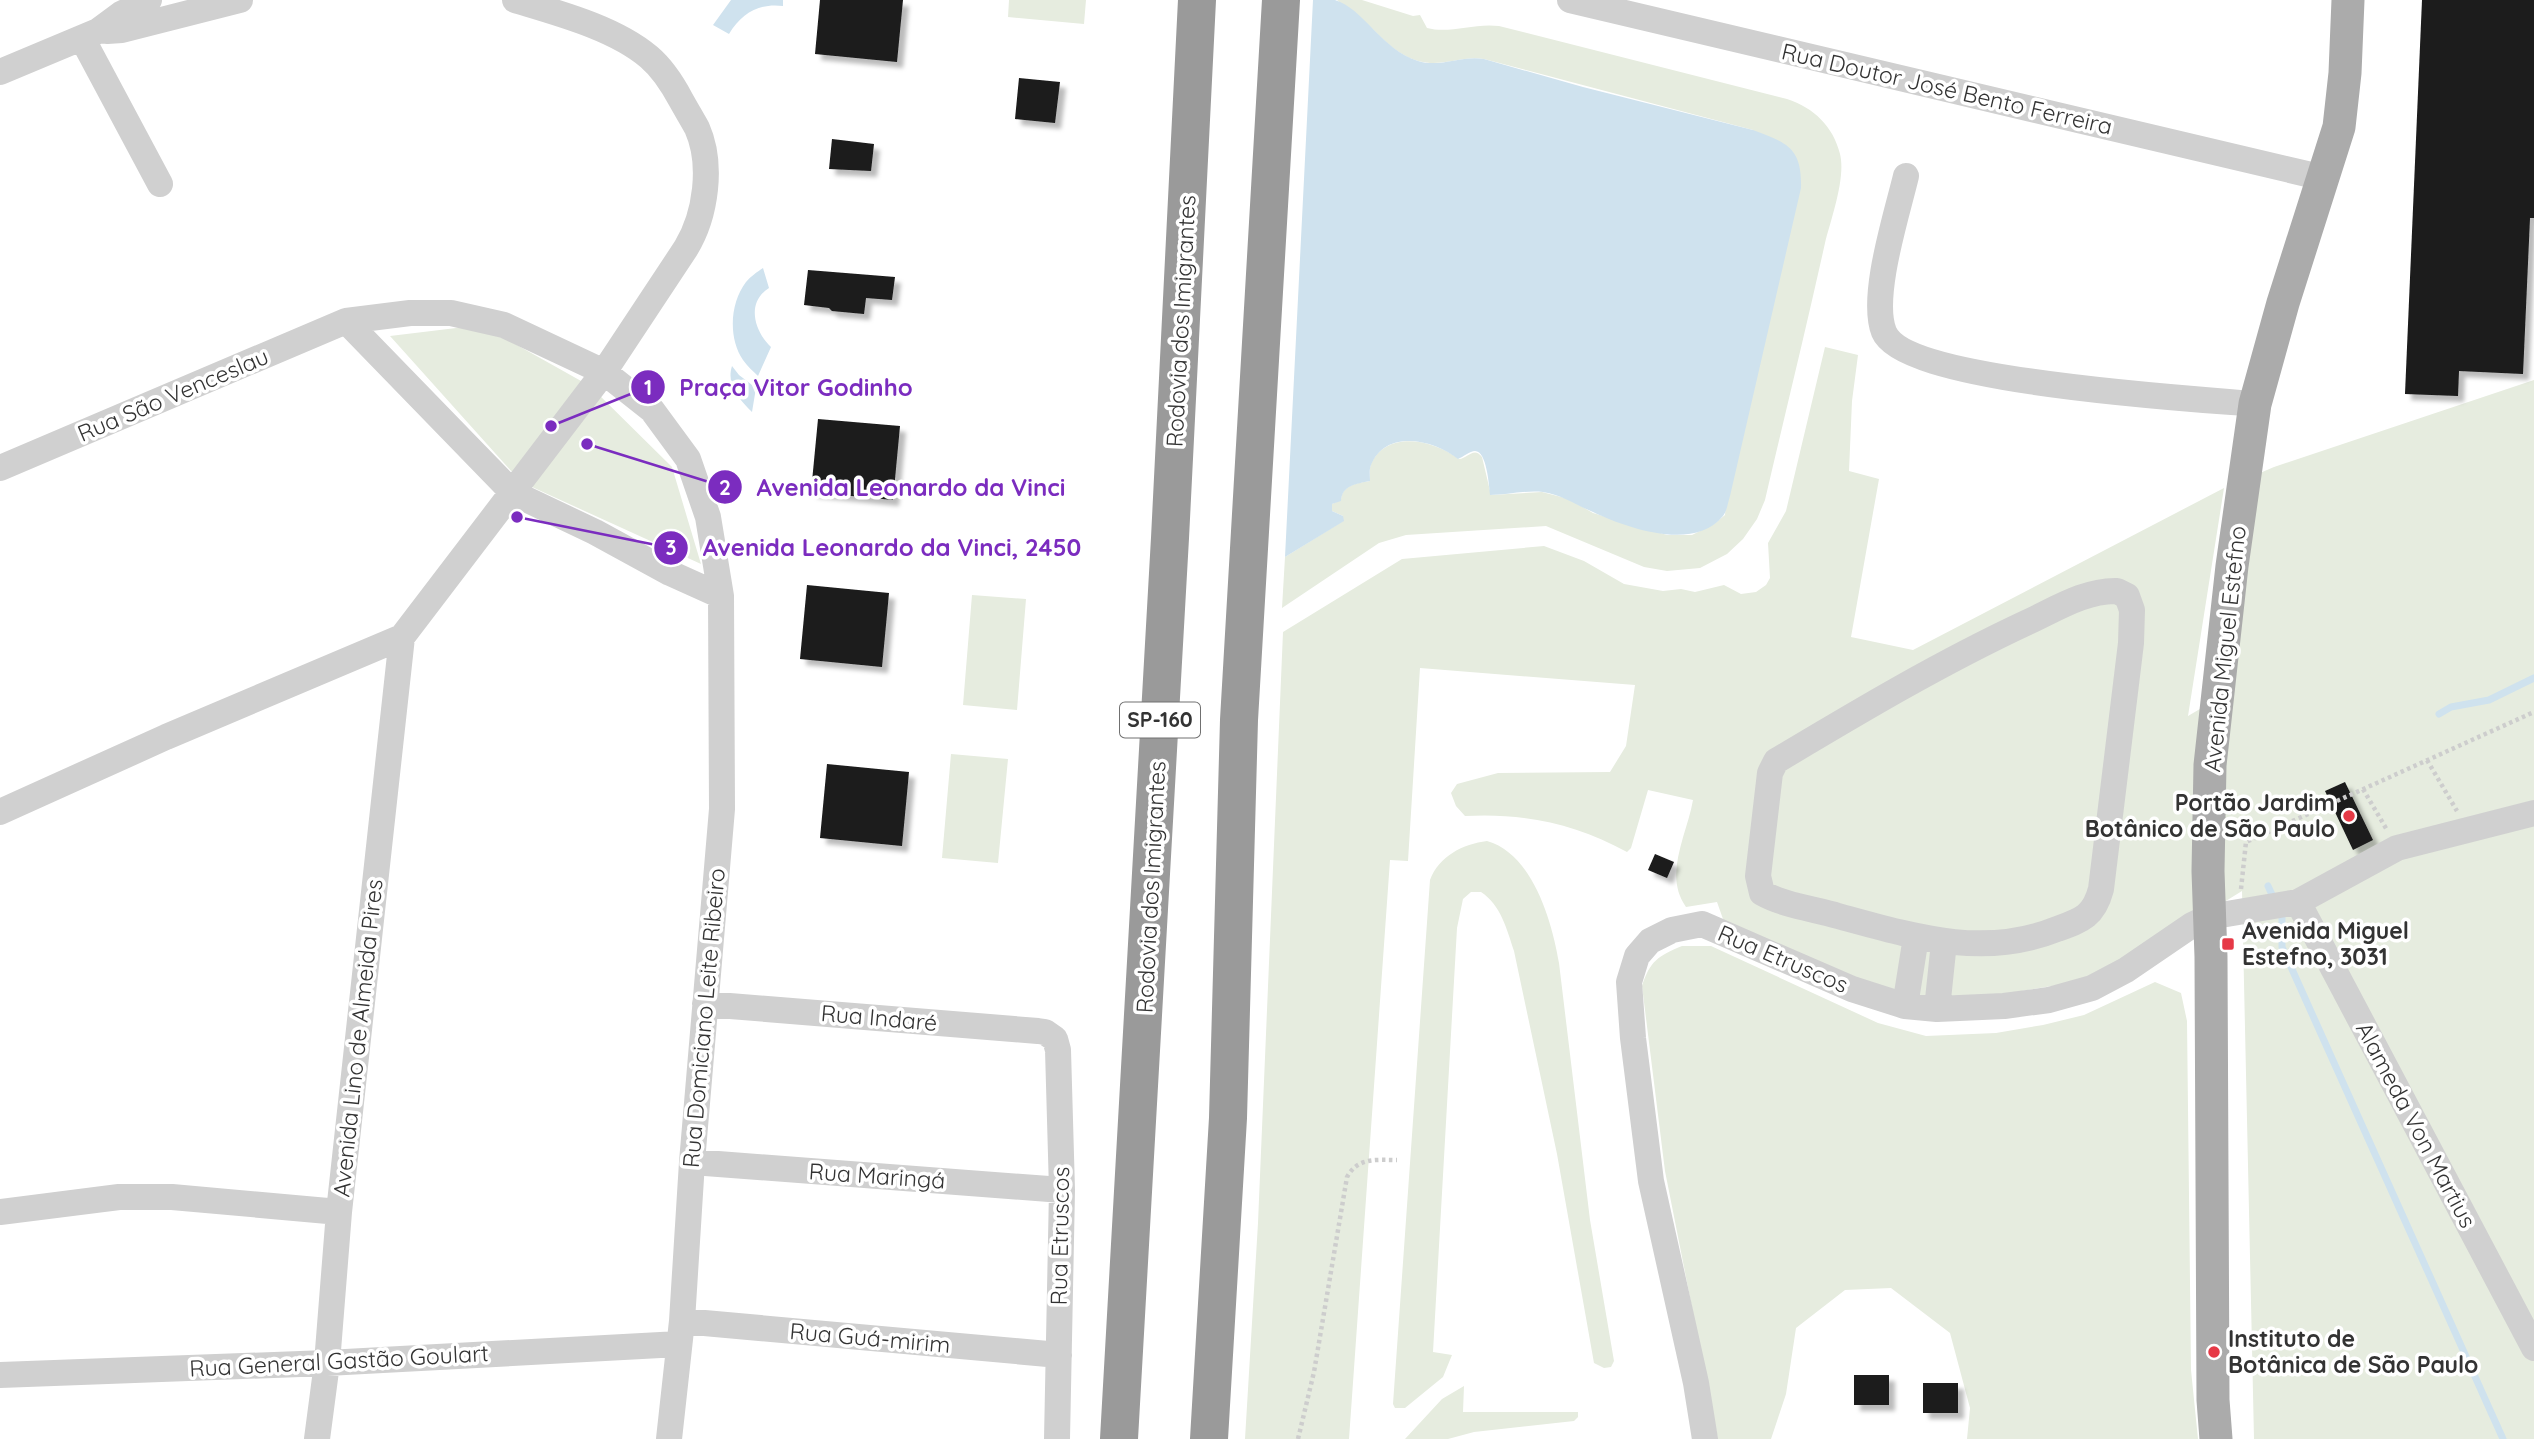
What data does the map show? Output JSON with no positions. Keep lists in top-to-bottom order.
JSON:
{
  "streets": {
    "highway": ["Rodovia dos Imigrantes", "SP-160"],
    "main road": ["Avenida Miguel Estefno"],
    "street": [
      "Rua Doutor José Bento Ferreira",
      "Rua São Venceslau",
      "Rua Etruscos",
      "Rua Domiciano Leite Ribeiro",
      "Rua Indaré",
      "Avenida Lino de Almeida Pires",
      "Alameda Von Martius",
      "Rua Maringá",
      "Rua Guá-mirim",
      "Rua General Gastão Goulart"
    ]
  },
  "crossings": [
    ["Rua Doutor José Bento Ferreira", "Avenida Miguel Estefno"],
    ["Rua São Venceslau", "Rua Domiciano Leite Ribeiro"],
    ["Avenida Miguel Estefno", "Rua Etruscos"],
    ["Rua Etruscos", "Rua Indaré"],
    ["Rua Etruscos", "Alameda Von Martius"],
    ["Rua Etruscos", "Rua Maringá"],
    ["Rua Etruscos", "Rua Guá-mirim"],
    ["Rua Domiciano Leite Ribeiro", "Rua Indaré"],
    ["Rua Domiciano Leite Ribeiro", "Rua Maringá"],
    ["Rua Domiciano Leite Ribeiro", "Rua Guá-mirim"],
    ["Rua Domiciano Leite Ribeiro", "Rua General Gastão Goulart"],
    ["Avenida Lino de Almeida Pires", "Rua General Gastão Goulart"],
    ["Rua Guá-mirim", "Rua General Gastão Goulart"]
  ],
  "places": {
    "other": [
      "Praça Vitor Godinho",
      "Avenida Leonardo da Vinci",
      "Avenida Leonardo da Vinci, 2450",
      "Portão Jardim Botânico de São Paulo",
      "Instituto de Botânica de São Paulo"
    ],
    "transit": ["Avenida Miguel Estefno, 3031"]
  }
}
